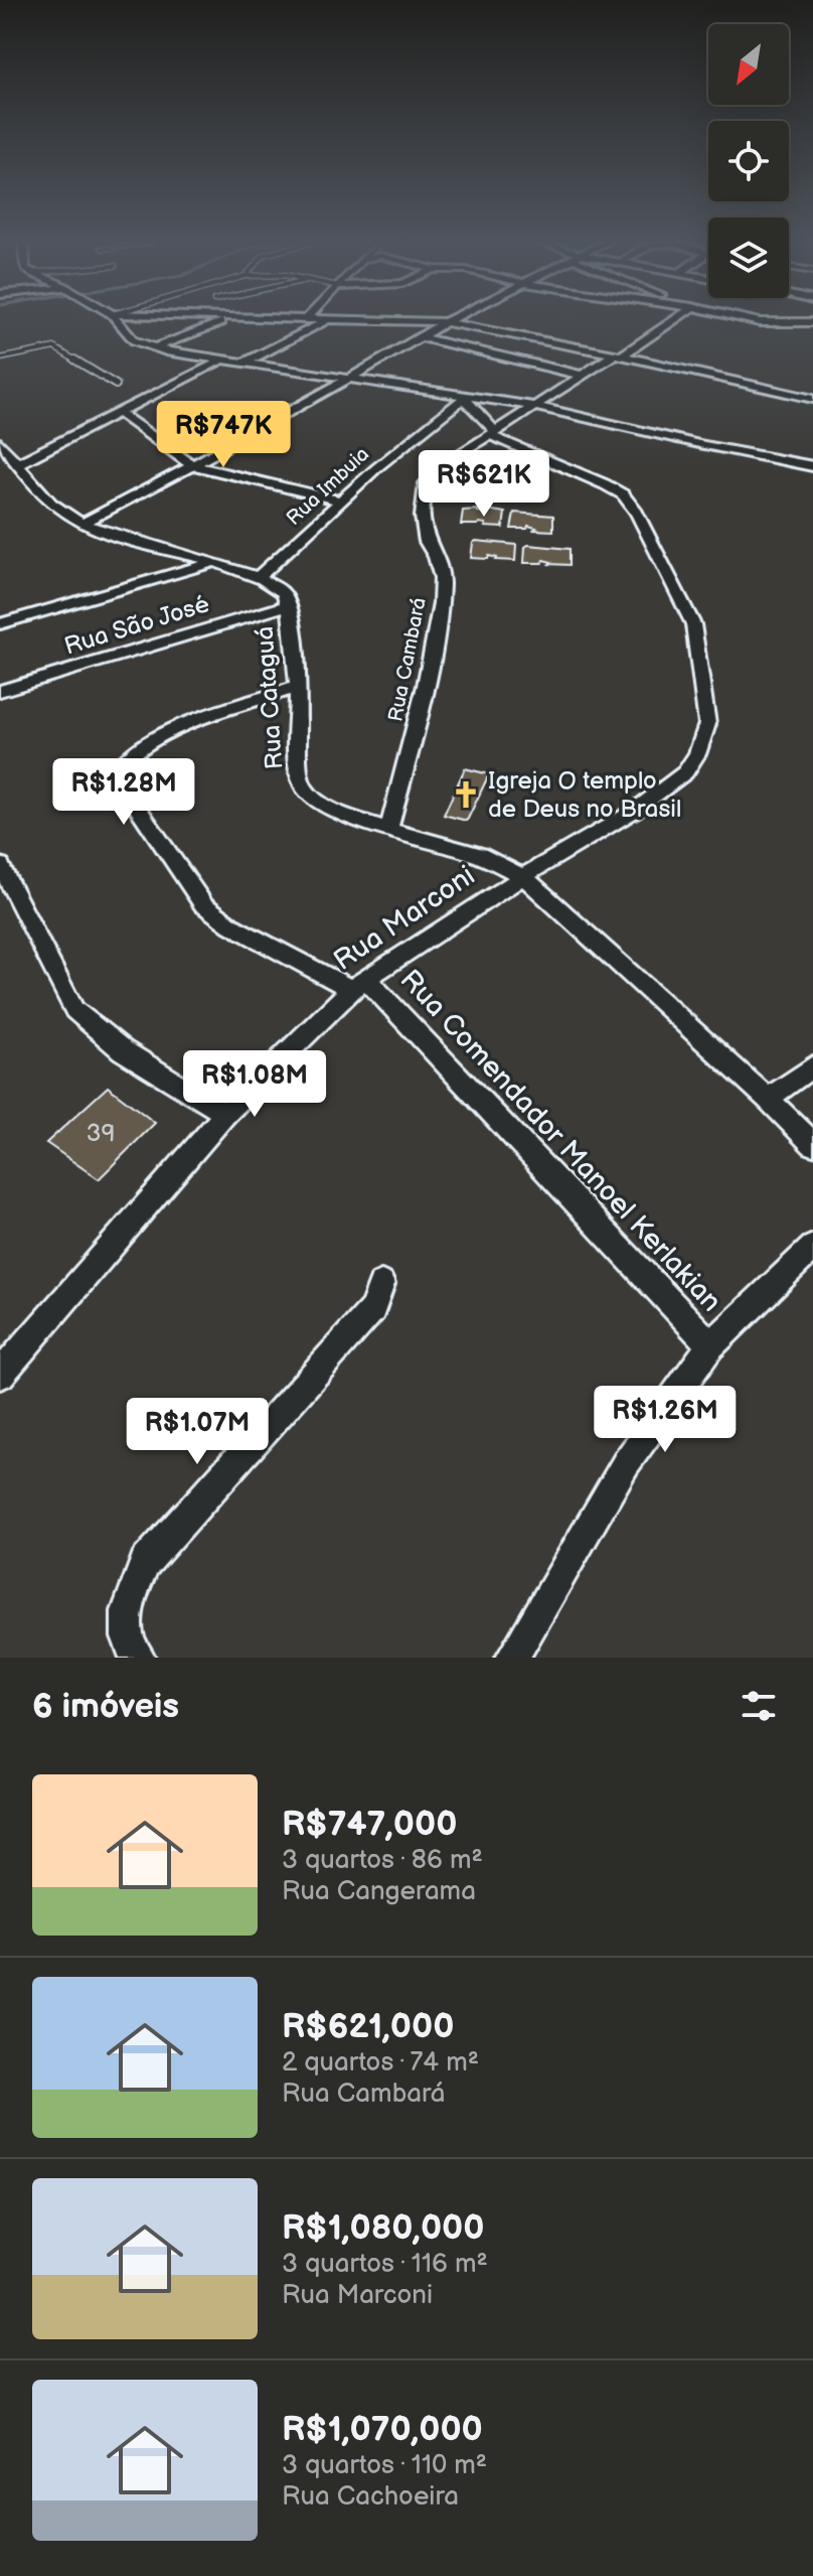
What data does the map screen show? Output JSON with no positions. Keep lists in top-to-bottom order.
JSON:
{
  "streets": {
    "street": [
      "Rua Imbuia",
      "Rua São José",
      "Rua Cambará",
      "Rua Cataguá",
      "Rua Marconi",
      "Rua Comendador Manoel Kerlakian"
    ]
  },
  "crossings": [
    ["Rua Imbuia", "Rua Cataguá"],
    ["Rua São José", "Rua Cataguá"],
    ["Rua Cambará", "Rua Cataguá"],
    ["Rua Cambará", "Rua Marconi"],
    ["Rua Cataguá", "Rua Marconi"],
    ["Rua Cataguá", "Rua Comendador Manoel Kerlakian"],
    ["Rua Marconi", "Rua Comendador Manoel Kerlakian"]
  ],
  "places": {
    "church": ["Igreja O templo de Deus no Brasil"]
  },
  "house_numbers": ["39"],
  "north": "bottom left",
  "page": {
    "price": [
      "R$747K",
      "R$621K",
      "R$1.28M",
      "R$1.08M",
      "R$1.26M",
      "R$1.07M"
    ],
    "heading": "6 imóveis",
    "list": [
      {
        "name": "R$747,000",
        "note": "3 quartos · 86 m² · Rua Cangerama"
      },
      {
        "name": "R$621,000",
        "note": "2 quartos · 74 m² · Rua Cambará"
      },
      {
        "name": "R$1,080,000",
        "note": "3 quartos · 116 m² · Rua Marconi"
      },
      {
        "name": "R$1,070,000",
        "note": "3 quartos · 110 m² · Rua Cachoeira"
      }
    ]
  }
}
